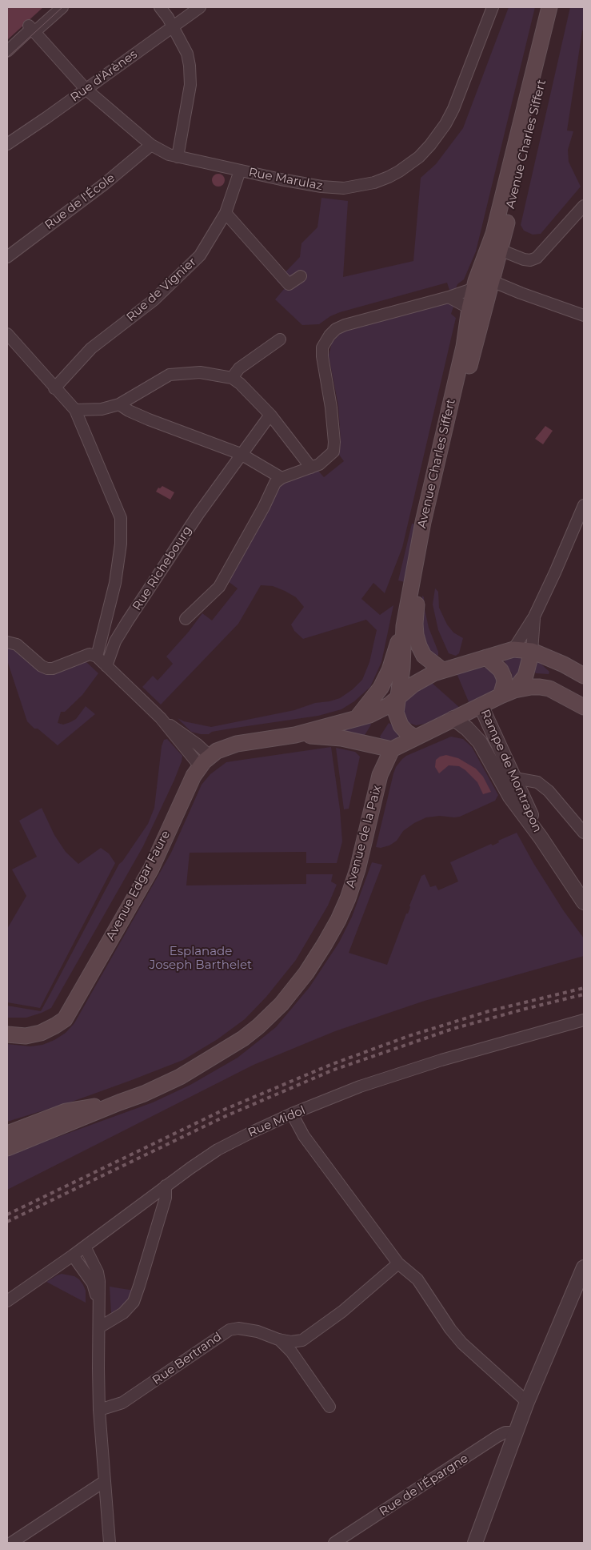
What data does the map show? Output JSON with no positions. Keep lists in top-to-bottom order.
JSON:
{
  "streets": {
    "main road": ["Avenue Charles Siffert", "Avenue de la Paix", "Avenue Edgar Faure"],
    "street": [
      "Rue d'Arènes",
      "Rue Marulaz",
      "Rue de l'École",
      "Rue de Vignier",
      "Rue Richebourg",
      "Rampe de Montrapon",
      "Rue Midol",
      "Rue Bertrand",
      "Rue de l'Épargne"
    ]
  },
  "crossings": [
    ["Rue d'Arènes", "Rue Marulaz"],
    ["Rue Marulaz", "Rue de l'École"],
    ["Rue Marulaz", "Rue de Vignier"]
  ],
  "parks": ["Esplanade Joseph Barthelet"]
}
